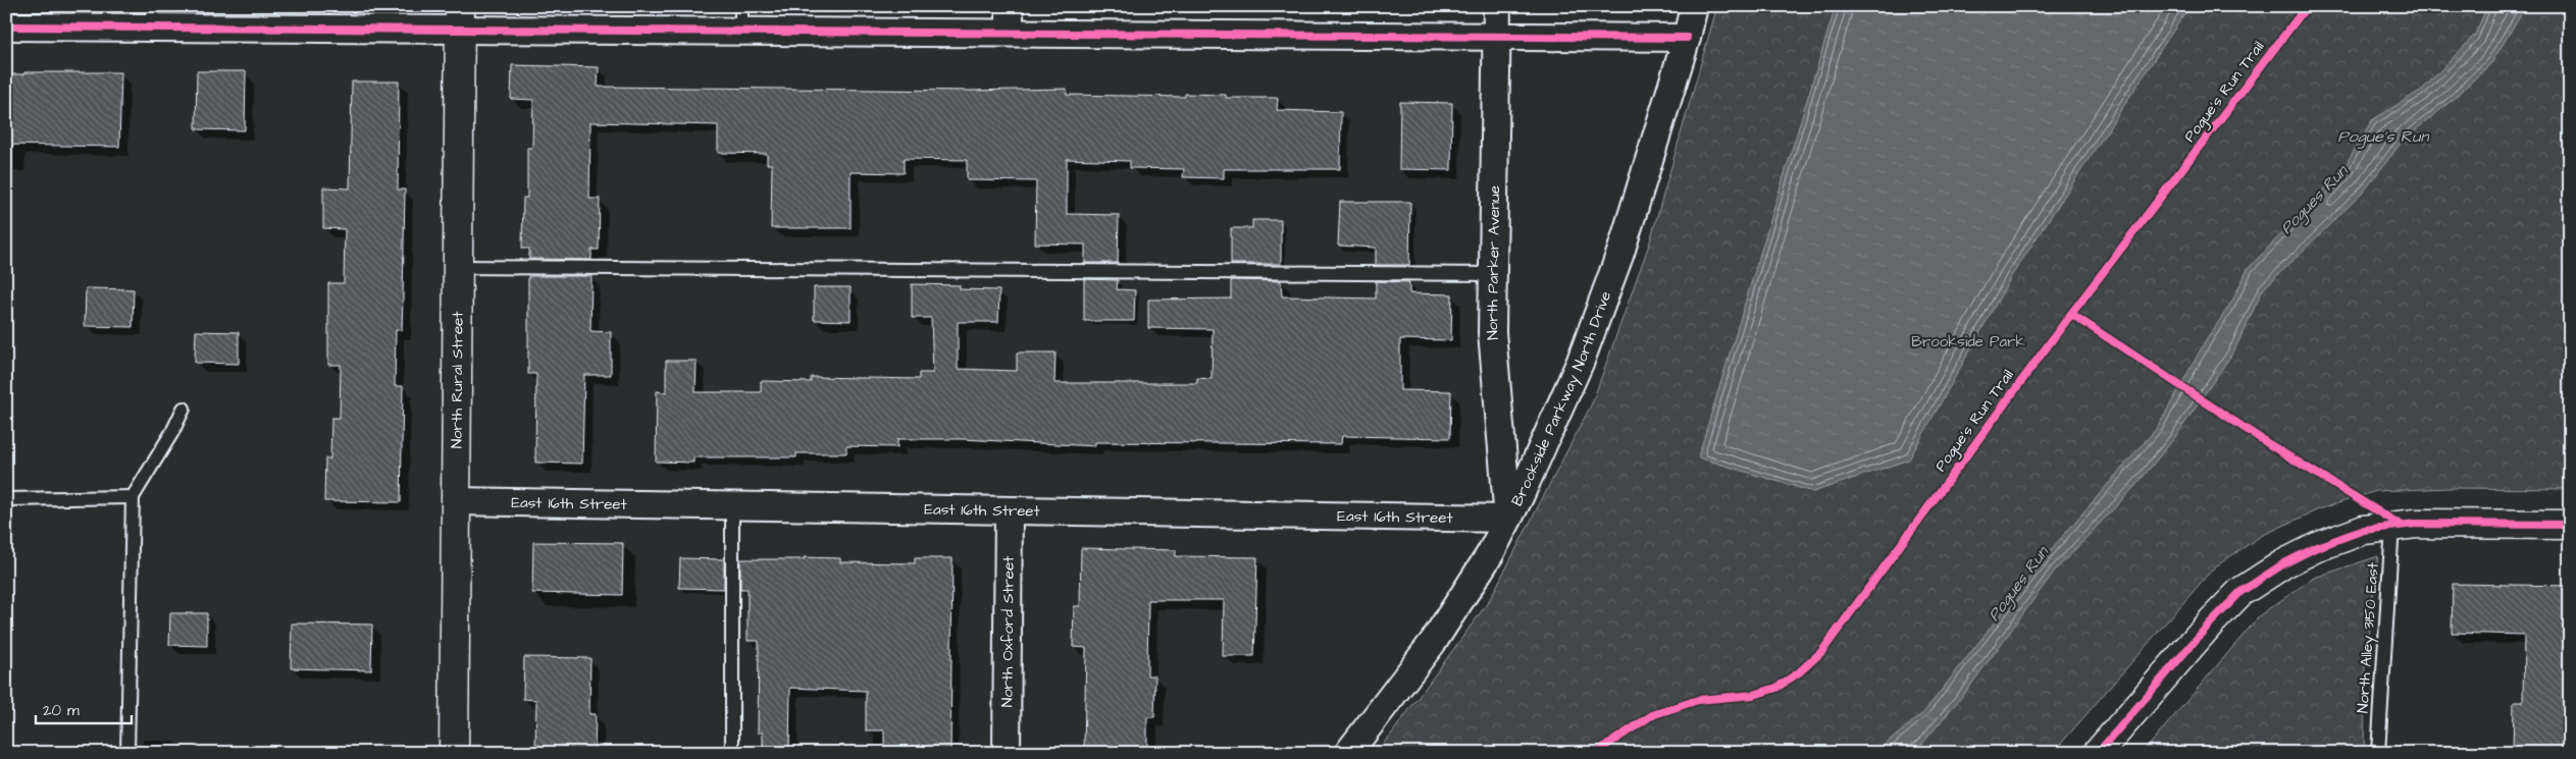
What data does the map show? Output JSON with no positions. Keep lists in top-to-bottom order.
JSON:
{
  "streets": {
    "main road": ["North Rural Street"],
    "street": [
      "North Parker Avenue",
      "Brookside Parkway North Drive",
      "East 16th Street",
      "North Oxford Street"
    ],
    "lane": ["North Alley 3150 East"],
    "cycle path": ["Pogue's Run Trail"]
  },
  "crossings": [
    ["North Parker Avenue", "Brookside Parkway North Drive"],
    ["North Parker Avenue", "East 16th Street"],
    ["North Rural Street", "East 16th Street"],
    ["Brookside Parkway North Drive", "East 16th Street"],
    ["East 16th Street", "North Oxford Street"]
  ],
  "water": ["Pogue's Run", "Pogues Run"],
  "parks": ["Brookside Park"],
  "scale_bar": "20 m"
}
